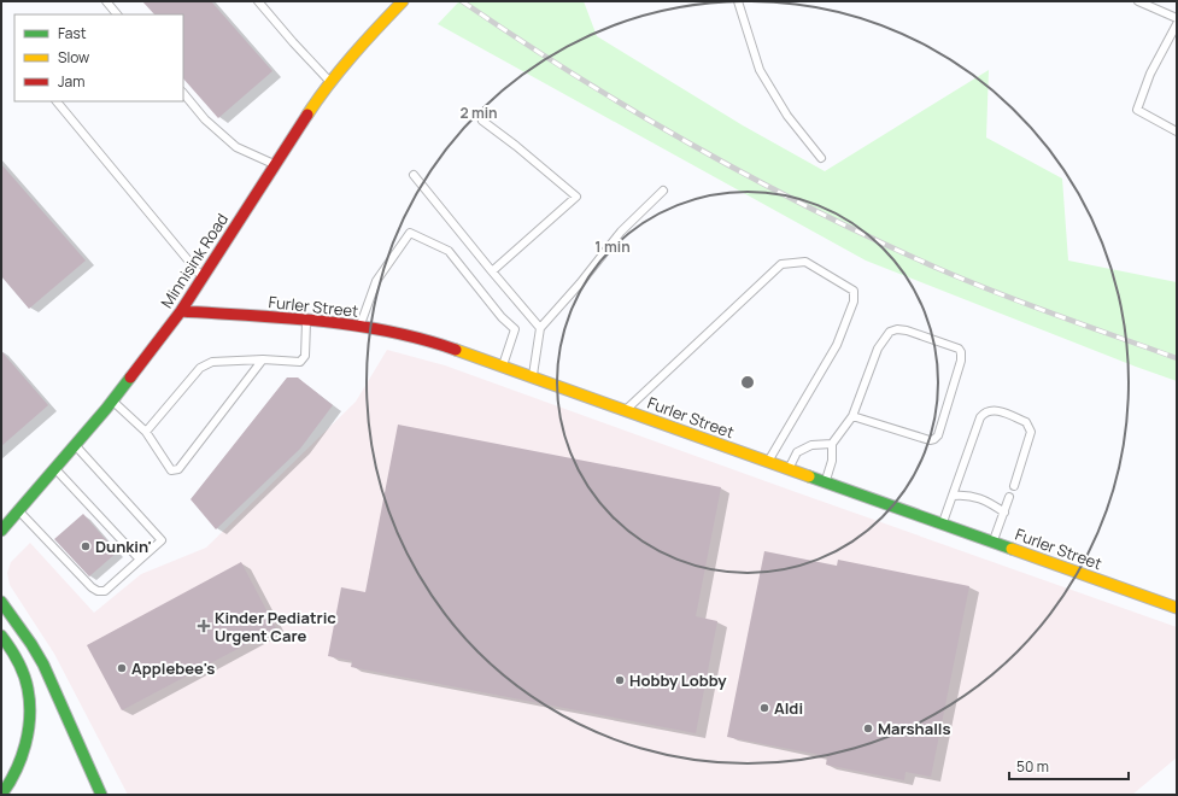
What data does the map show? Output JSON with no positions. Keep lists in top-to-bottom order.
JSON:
{
  "streets": {
    "main road": ["Minnisink Road", "Furler Street"]
  },
  "crossings": [
    ["Minnisink Road", "Furler Street"]
  ],
  "places": {
    "other": [
      "Dunkin'",
      "Applebee's",
      "Hobby Lobby",
      "Aldi",
      "Marshalls"
    ],
    "health": ["Kinder Pediatric Urgent Care"]
  },
  "legend": ["Fast", "Slow", "Jam"],
  "scale_bar": "50 m",
  "rings": ["2 min", "1 min"]
}
